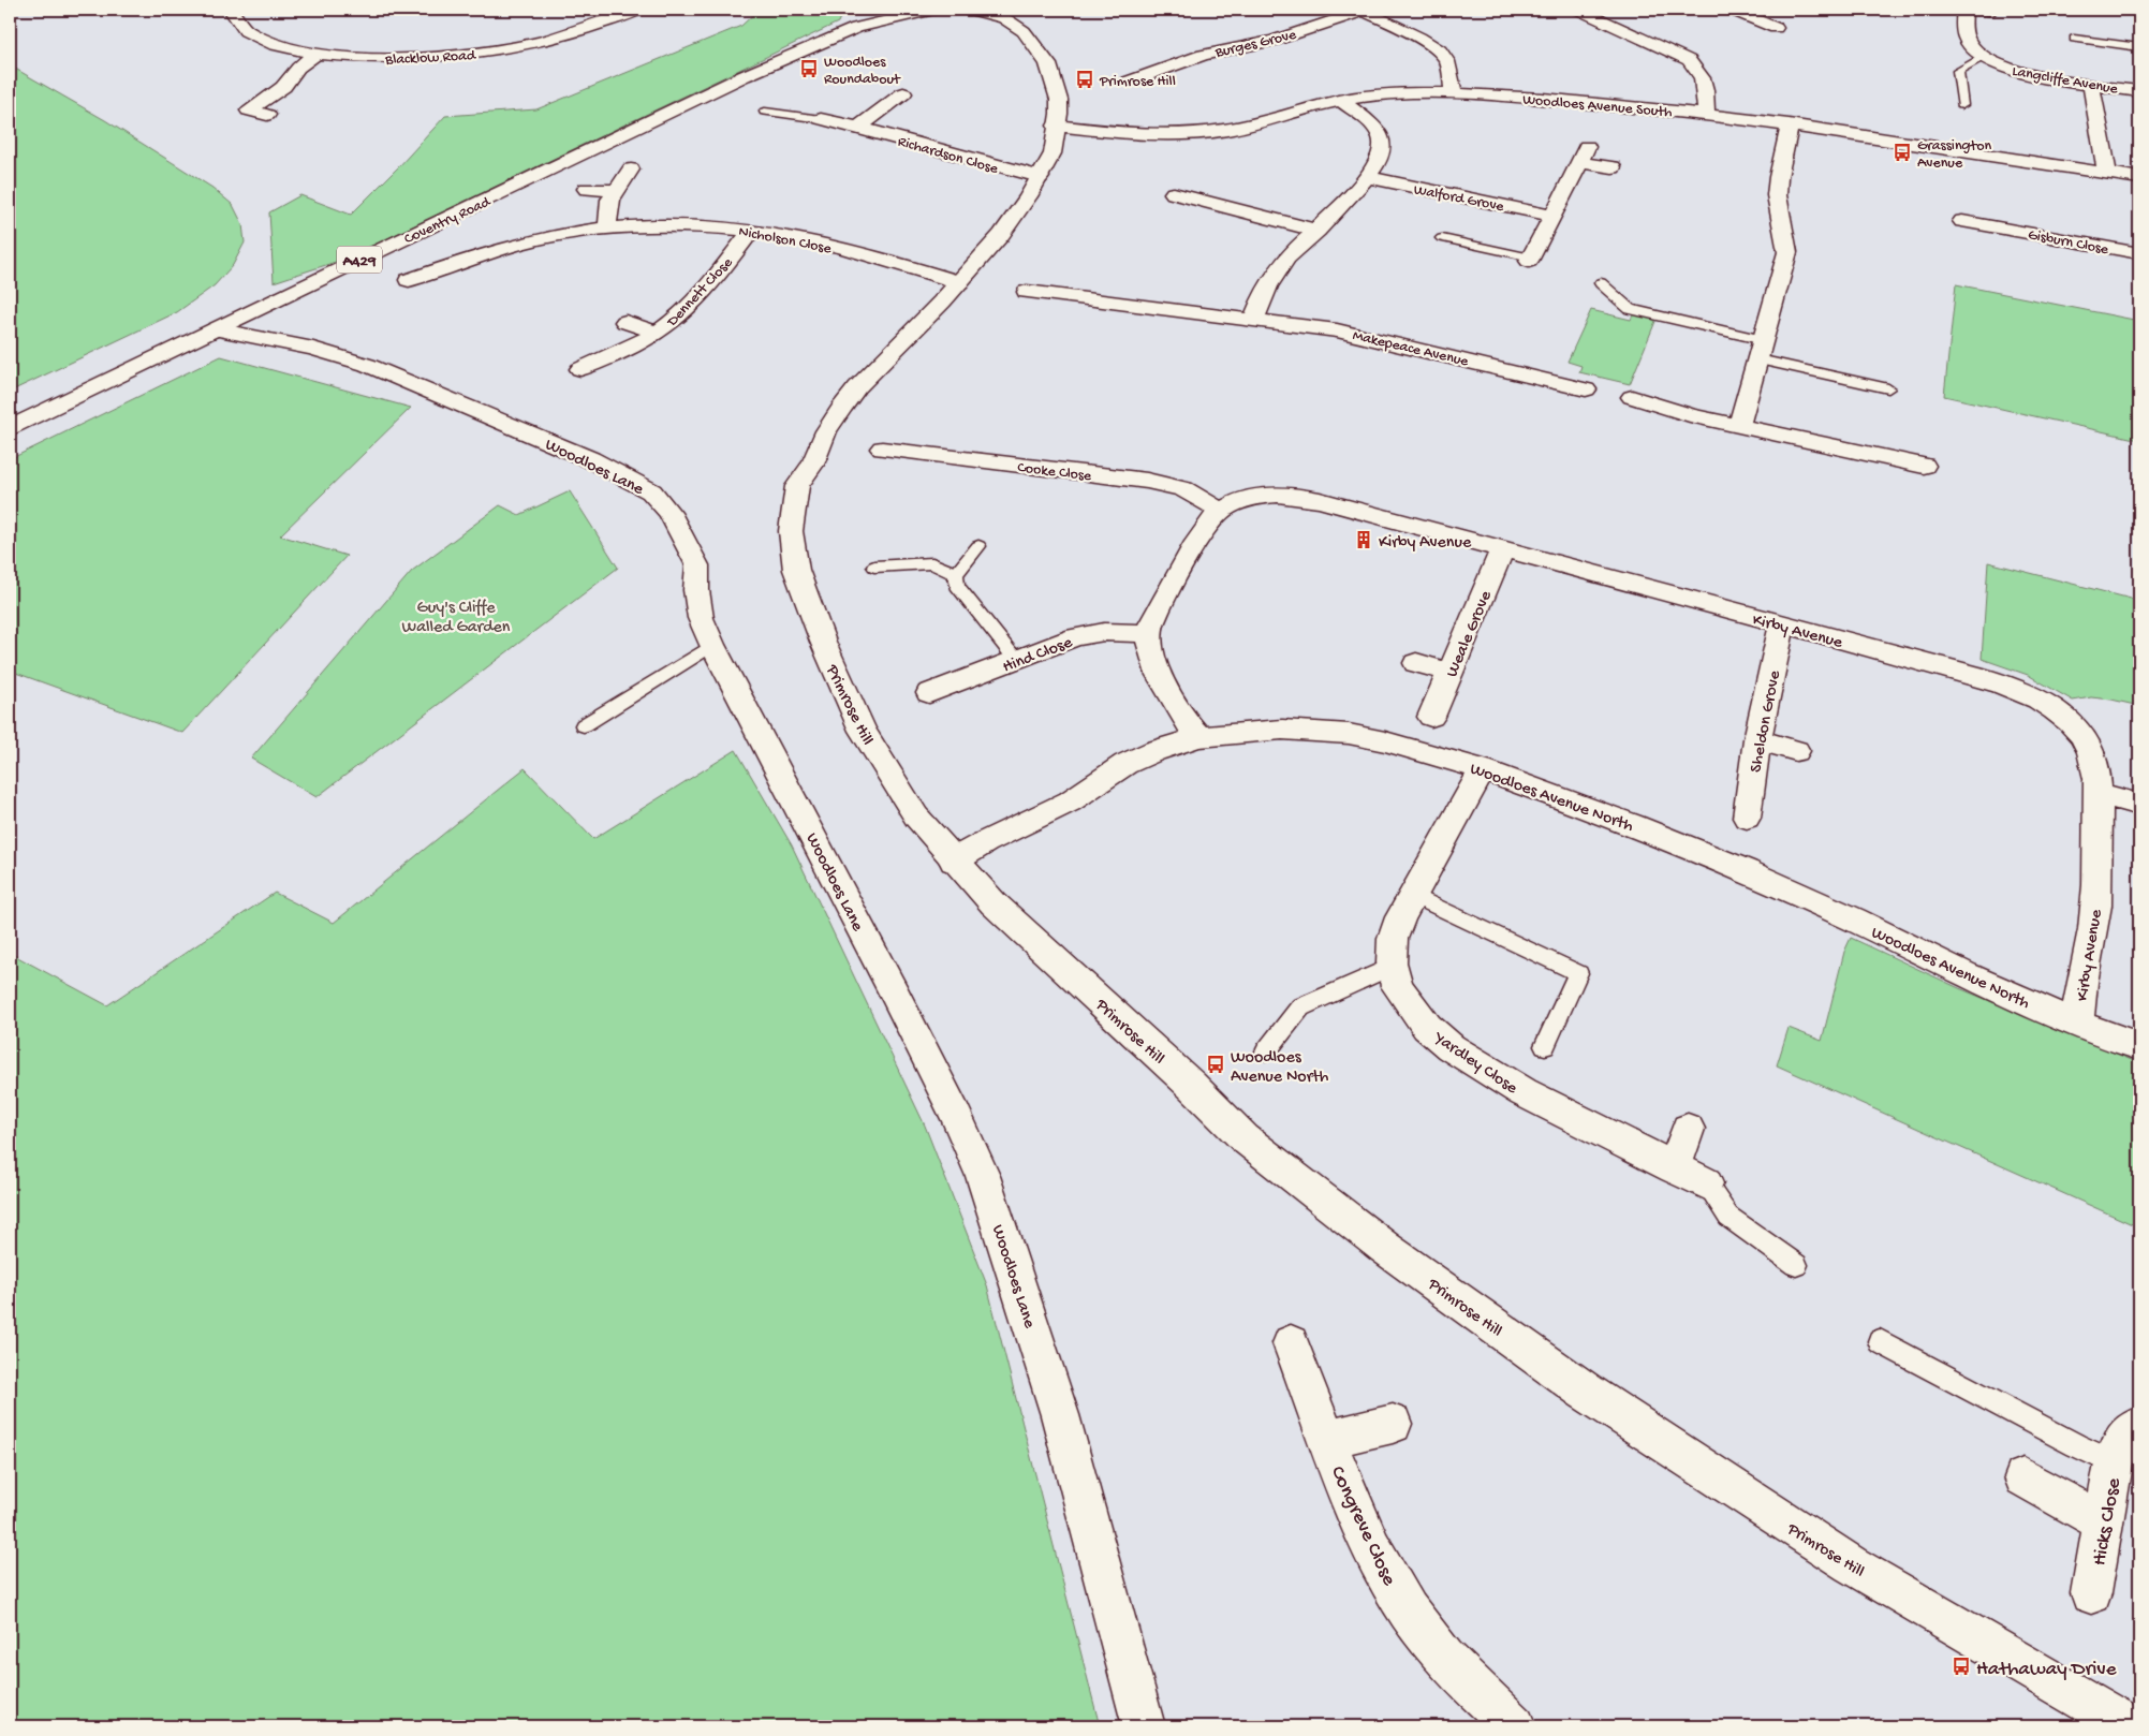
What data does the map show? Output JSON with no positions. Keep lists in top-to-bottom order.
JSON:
{
  "streets": {
    "street": [
      "Burges Grove",
      "Blacklow Road",
      "Langcliffe Avenue",
      "Woodloes Avenue South",
      "Richardson Close",
      "Walford Grove",
      "Coventry Road",
      "Nicholson Close",
      "Gisburn Close",
      "A429",
      "Dennett Close",
      "Makepeace Avenue",
      "Woodloes Lane",
      "Cooke Close",
      "Kirby Avenue",
      "Weale Grove",
      "Hind Close",
      "Primrose Hill",
      "Sheldon Grove",
      "Woodloes Avenue North",
      "Yardley Close",
      "Hicks Close",
      "Congreve Close"
    ]
  },
  "crossings": [
    ["Woodloes Avenue South", "Primrose Hill"],
    ["Richardson Close", "Primrose Hill"],
    ["Coventry Road", "Woodloes Lane"],
    ["Nicholson Close", "Dennett Close"],
    ["Nicholson Close", "Primrose Hill"],
    ["Cooke Close", "Kirby Avenue"],
    ["Kirby Avenue", "Weale Grove"],
    ["Kirby Avenue", "Sheldon Grove"],
    ["Kirby Avenue", "Woodloes Avenue North"],
    ["Primrose Hill", "Woodloes Avenue North"],
    ["Woodloes Avenue North", "Yardley Close"]
  ],
  "parks": ["Guy's Cliffe Walled Garden"],
  "places": {
    "bus stop": [
      "Woodloes Roundabout",
      "Primrose Hill",
      "Grassington Avenue",
      "Woodloes Avenue North",
      "Hathaway Drive"
    ],
    "building": ["Kirby Avenue"]
  }
}
